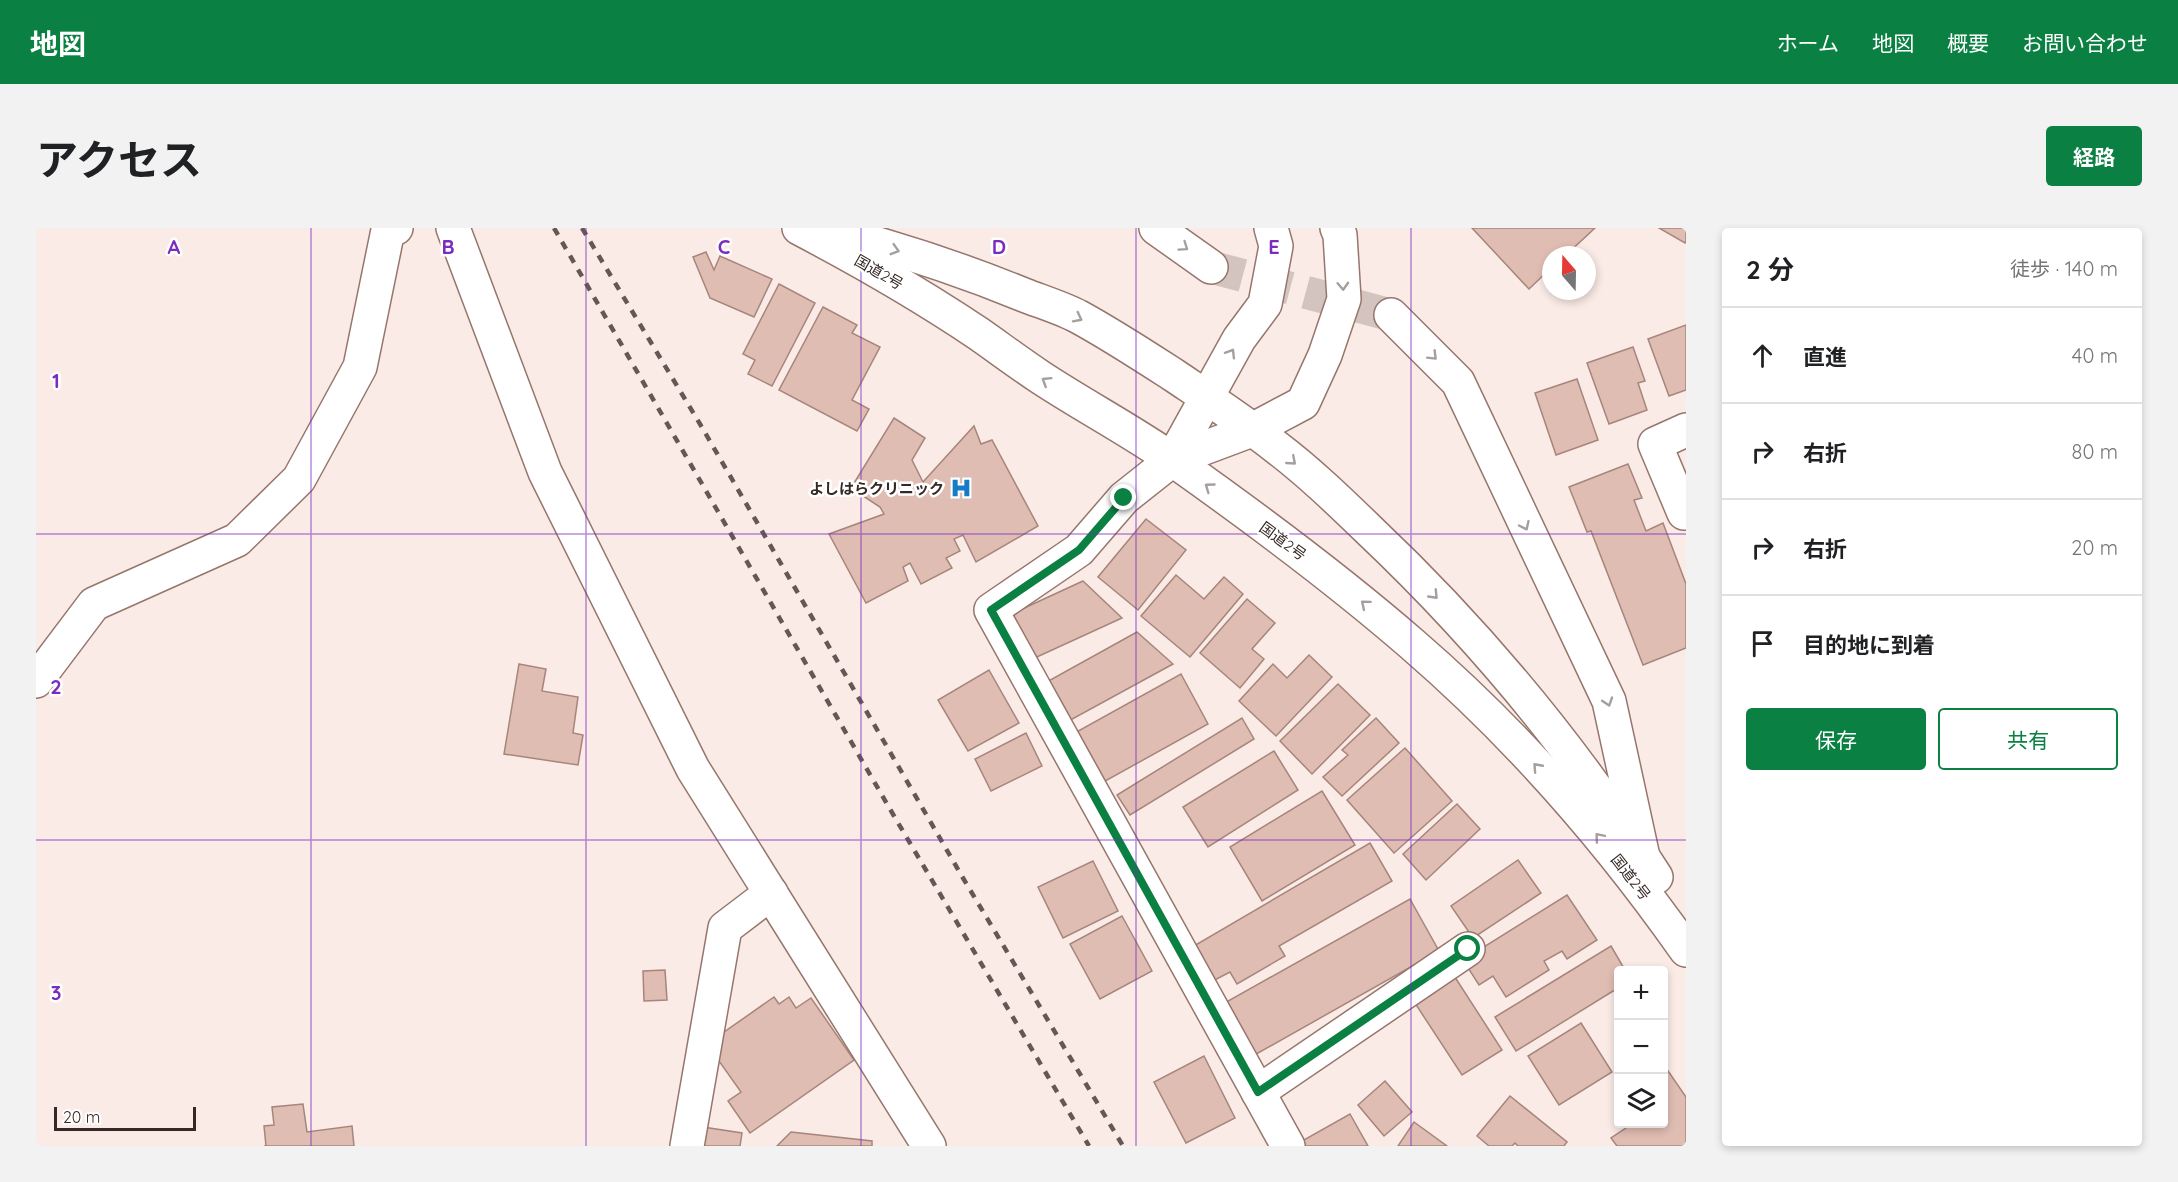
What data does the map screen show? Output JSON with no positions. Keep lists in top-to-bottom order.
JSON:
{
  "streets": {
    "main road": ["国道2号"]
  },
  "places": {
    "hospital": ["よしはらクリニック"]
  },
  "scale_bar": "20 m",
  "north": "top",
  "page": {
    "header": "地図",
    "nav": [
      "ホーム",
      "地図",
      "概要",
      "お問い合わせ"
    ],
    "title": "アクセス",
    "buttons": [
      "経路",
      ["保存", "共有"]
    ],
    "heading": ["2 分", "徒歩 · 140 m"],
    "list": [
      ["直進", "40 m"],
      ["右折", "80 m"],
      ["右折", "20 m"],
      "目的地に到着"
    ],
    "map_buttons": ["+", "−"],
    "scale": "20 m"
  },
  "grid": {
    "columns": [
      "A",
      "B",
      "C",
      "D",
      "E"
    ],
    "rows": ["1", "2", "3"]
  }
}
